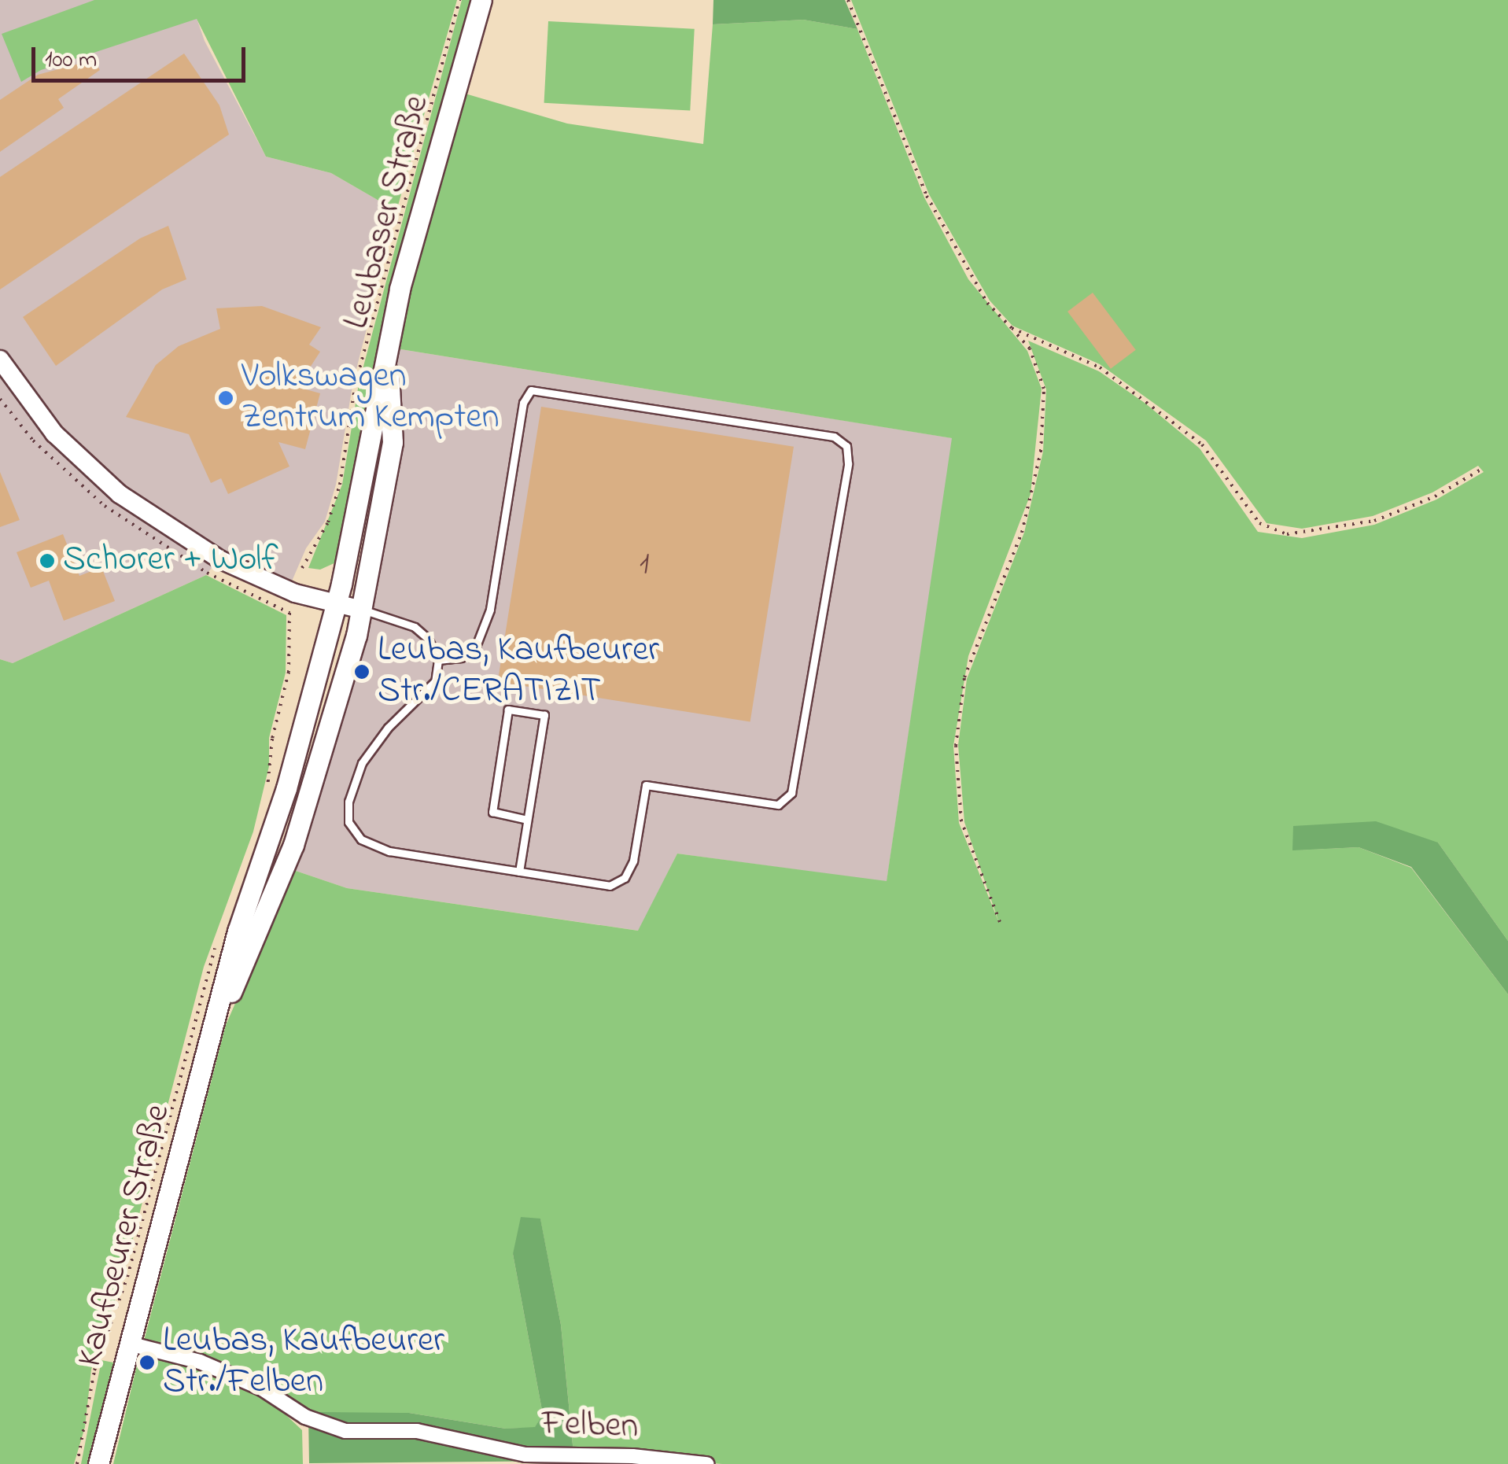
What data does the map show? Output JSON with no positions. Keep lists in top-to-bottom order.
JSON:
{
  "streets": {
    "main road": ["Leubaser Straße", "Kaufbeurer Straße"],
    "street": ["Felben"]
  },
  "crossings": [
    ["Leubaser Straße", "Kaufbeurer Straße"],
    ["Kaufbeurer Straße", "Felben"]
  ],
  "places": [
    "Volkswagen Zentrum Kempten",
    "Schorer + Wolf",
    "Leubas, Kaufbeurer Str./CERATIZIT",
    "Leubas, Kaufbeurer Str./Felben"
  ],
  "house_numbers": ["1"],
  "scale_bar": "100 m"
}
